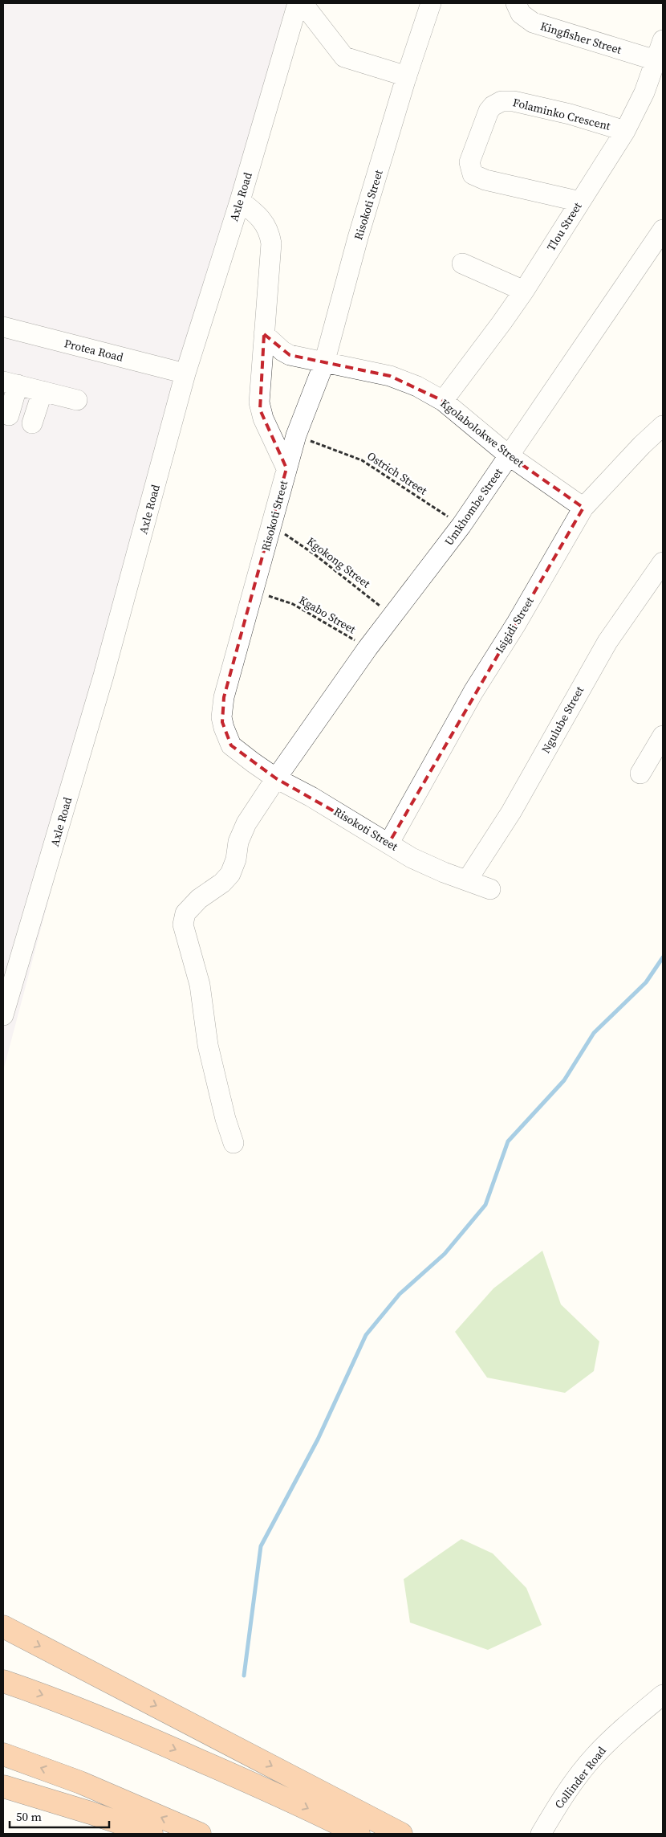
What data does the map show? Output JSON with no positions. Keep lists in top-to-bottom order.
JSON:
{
  "streets": {
    "street": [
      "Kingfisher Street",
      "Folaminko Crescent",
      "Axle Road",
      "Risokoti Street",
      "Tlou Street",
      "Protea Road",
      "Kgolabolokwe Street",
      "Umkhombe Street",
      "Isigidi Street",
      "Ngulube Street",
      "Collinder Road"
    ],
    "path": ["Ostrich Street", "Kgokong Street", "Kgabo Street"]
  },
  "crossings": [
    ["Kingfisher Street", "Tlou Street"],
    ["Folaminko Crescent", "Tlou Street"],
    ["Axle Road", "Protea Road"],
    ["Risokoti Street", "Kgolabolokwe Street"],
    ["Risokoti Street", "Ostrich Street"],
    ["Risokoti Street", "Umkhombe Street"],
    ["Risokoti Street", "Kgokong Street"],
    ["Risokoti Street", "Kgabo Street"],
    ["Risokoti Street", "Isigidi Street"],
    ["Risokoti Street", "Ngulube Street"],
    ["Tlou Street", "Kgolabolokwe Street"],
    ["Kgolabolokwe Street", "Umkhombe Street"],
    ["Kgolabolokwe Street", "Isigidi Street"],
    ["Ostrich Street", "Umkhombe Street"],
    ["Umkhombe Street", "Kgokong Street"],
    ["Umkhombe Street", "Kgabo Street"]
  ],
  "scale_bar": "50 m"
}
